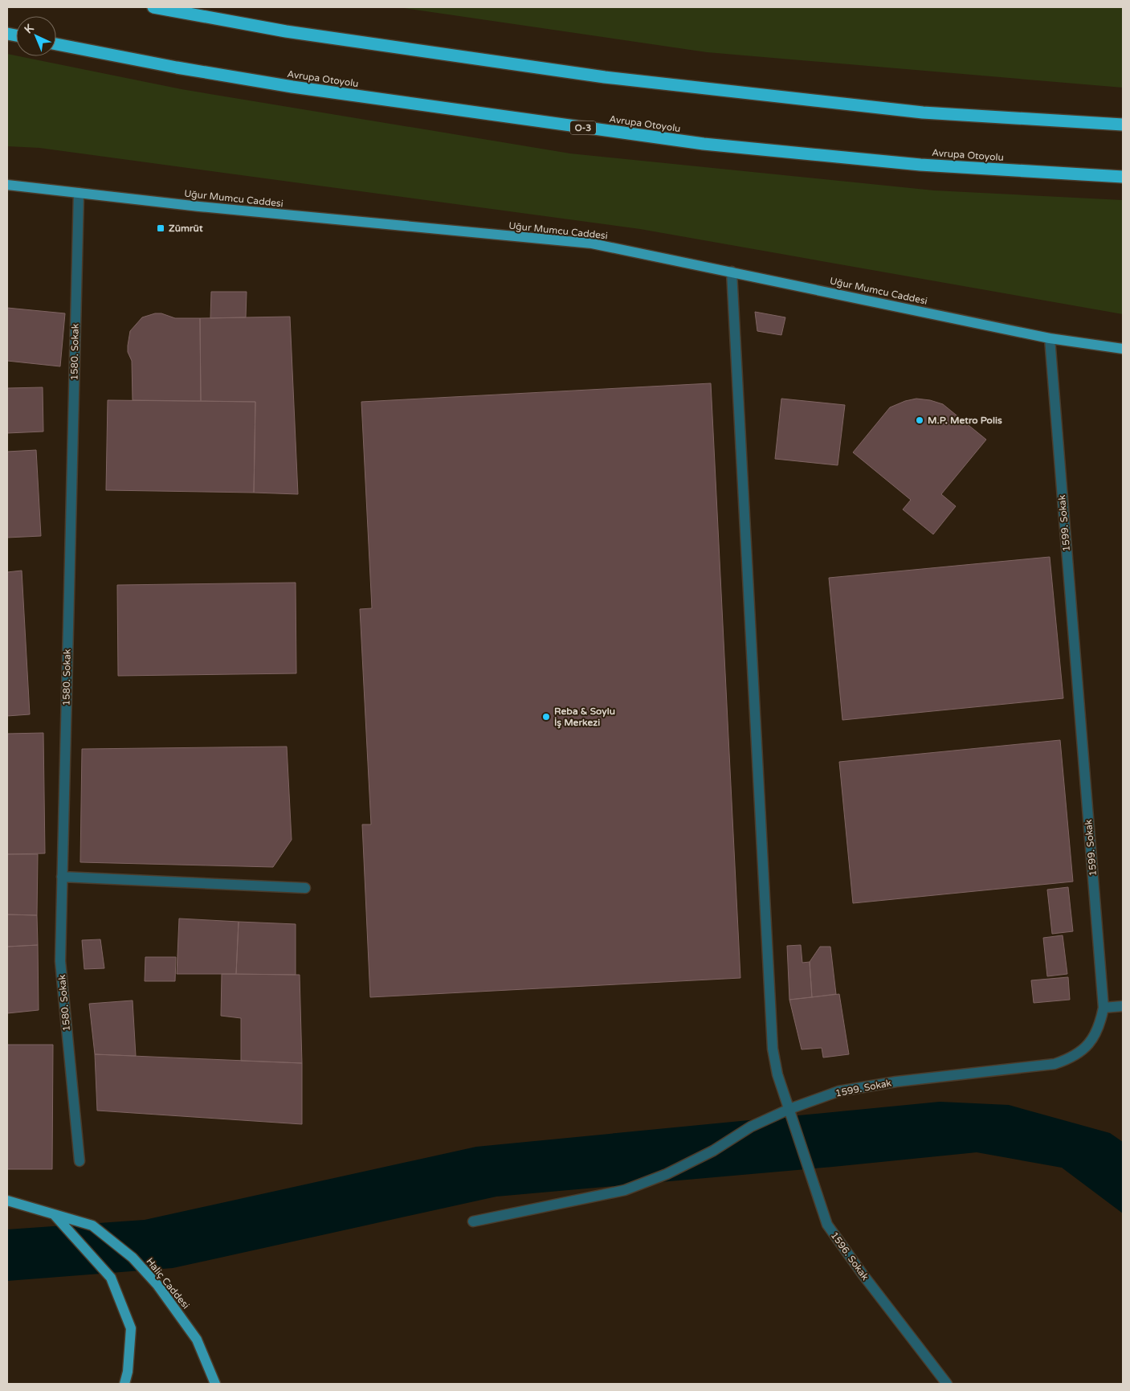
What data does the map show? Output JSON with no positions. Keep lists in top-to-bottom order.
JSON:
{
  "streets": {
    "highway": ["Avrupa Otoyolu", "O-3"],
    "main road": ["Uğur Mumcu Caddesi", "Haliç Caddesi"],
    "street": ["1580. Sokak", "1599. Sokak", "1596. Sokak"]
  },
  "crossings": [
    ["Uğur Mumcu Caddesi", "1580. Sokak"],
    ["Uğur Mumcu Caddesi", "1599. Sokak"],
    ["Uğur Mumcu Caddesi", "1596. Sokak"],
    ["1599. Sokak", "1596. Sokak"]
  ],
  "places": {
    "transit": ["Zümrüt"],
    "other": ["M.P. Metro Polis", "Reba & Soylu İş Merkezi"]
  },
  "north": "top left"
}
